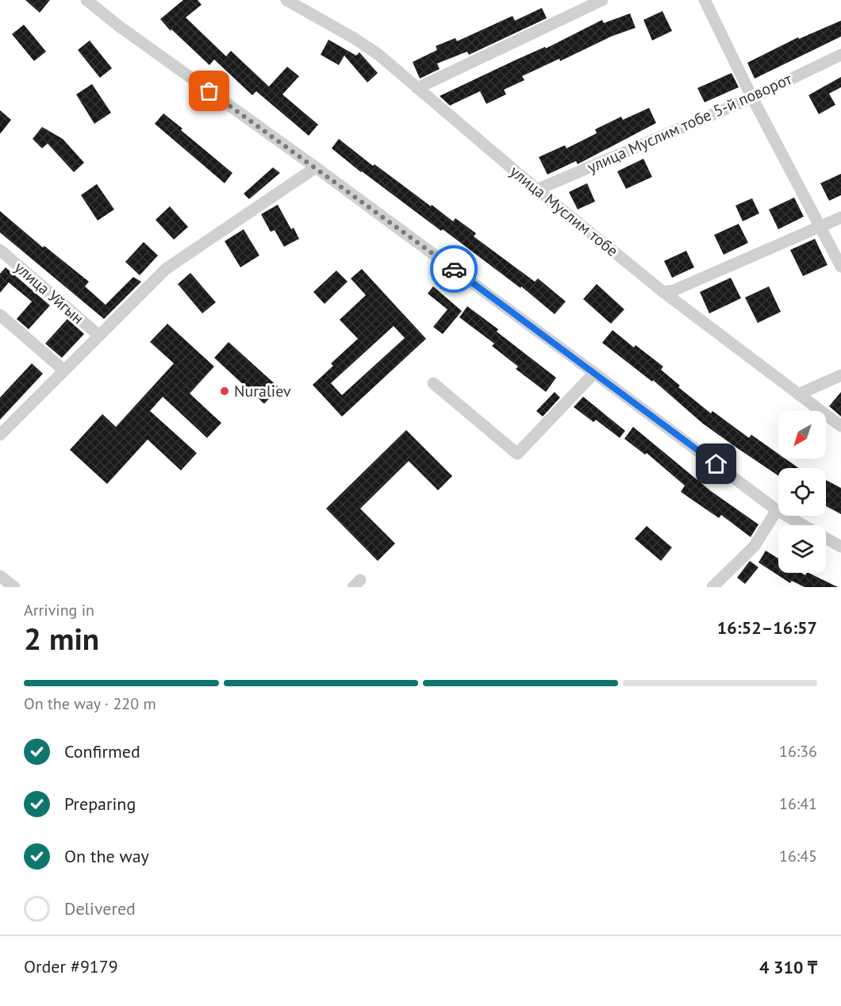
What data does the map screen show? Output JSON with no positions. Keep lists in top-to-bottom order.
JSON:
{
  "streets": {
    "street": ["улица Муслим тобе 5-й поворот", "улица Муслим тобе", "улица Уйгын"]
  },
  "crossings": [
    ["улица Муслим тобе 5-й поворот", "улица Муслим тобе"]
  ],
  "places": ["Nuraliev"],
  "north": "bottom left",
  "page": {
    "heading": ["2 min", "Arriving in", "16:52–16:57"],
    "panel": ["Order #9179", "4 310 ₸"],
    "bar": "On the way · 220 m",
    "list": [
      ["Confirmed", "16:36"],
      ["Preparing", "16:41"],
      ["On the way", "16:45"],
      "Delivered"
    ]
  }
}
